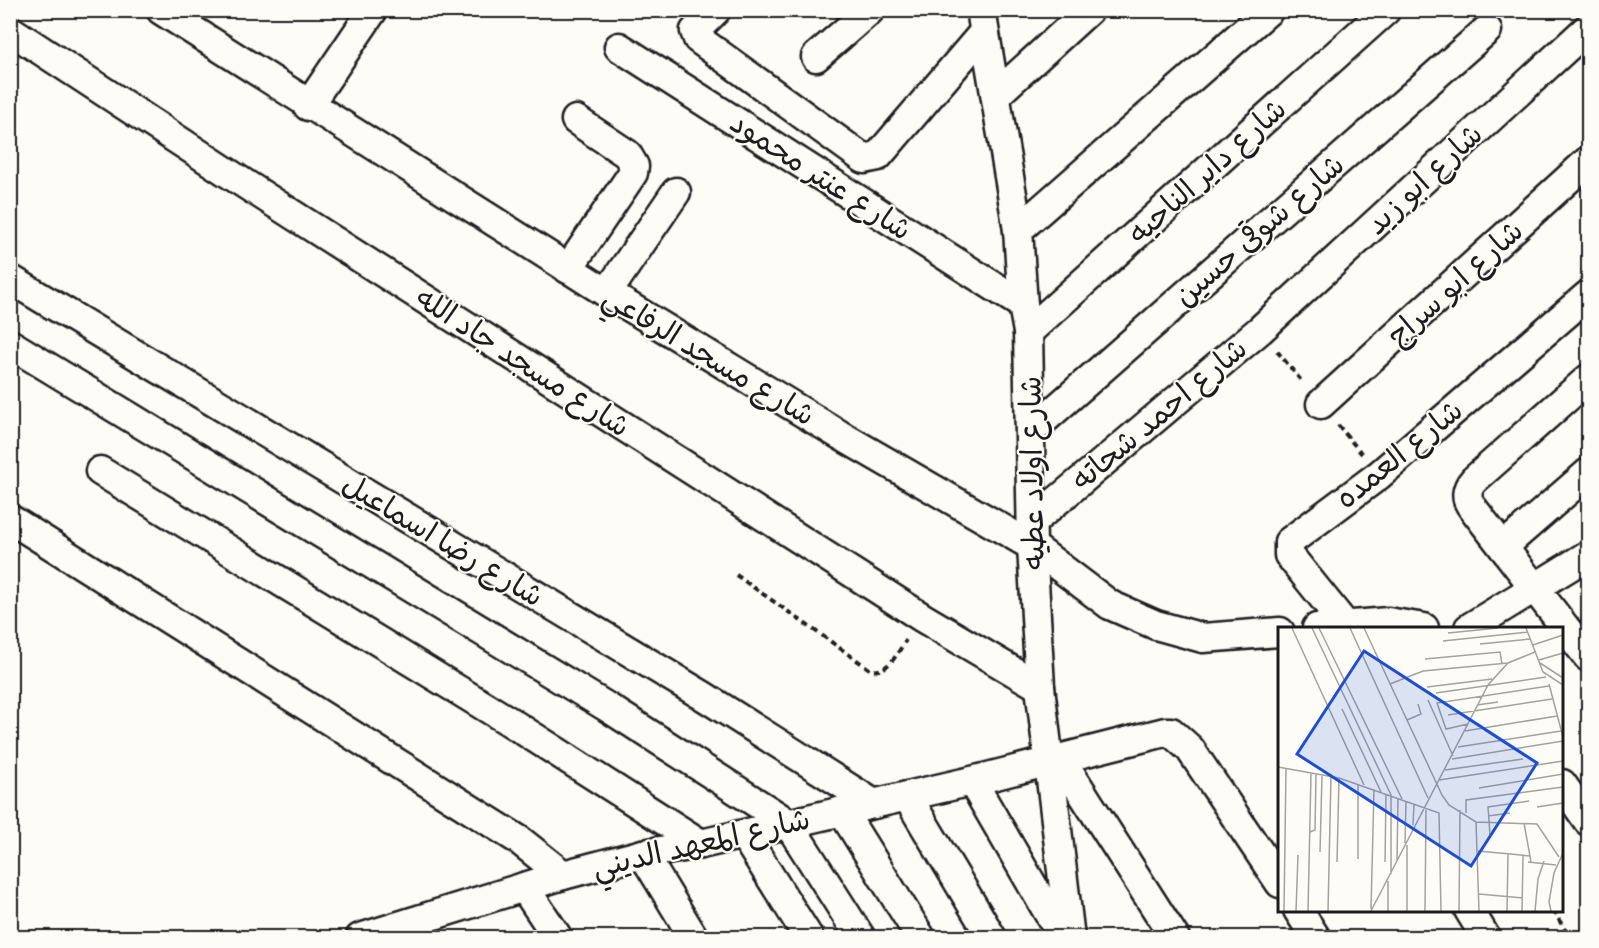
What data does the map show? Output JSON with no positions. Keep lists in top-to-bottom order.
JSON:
{
  "streets": {
    "street": [
      "شارع داير الناحيه",
      "شارع عنتر محمود",
      "شارع ابو زيد",
      "شارع شوقى حسين",
      "شارع ابو سراج",
      "شارع مسجد الرفاعي",
      "شارع مسجد جاد الله",
      "شارع احمد شحاته",
      "شارع العمده",
      "شارع اولاد عطيه",
      "شارع رضا اسماعيل",
      "شارع المعهد الديني"
    ]
  },
  "crossings": [
    ["شارع داير الناحيه", "شارع اولاد عطيه"],
    ["شارع عنتر محمود", "شارع اولاد عطيه"],
    ["شارع ابو زيد", "شارع احمد شحاته"],
    ["شارع شوقى حسين", "شارع اولاد عطيه"],
    ["شارع مسجد الرفاعي", "شارع احمد شحاته"],
    ["شارع مسجد الرفاعي", "شارع اولاد عطيه"],
    ["شارع مسجد جاد الله", "شارع اولاد عطيه"],
    ["شارع احمد شحاته", "شارع اولاد عطيه"],
    ["شارع اولاد عطيه", "شارع المعهد الديني"],
    ["شارع رضا اسماعيل", "شارع المعهد الديني"]
  ]
}
